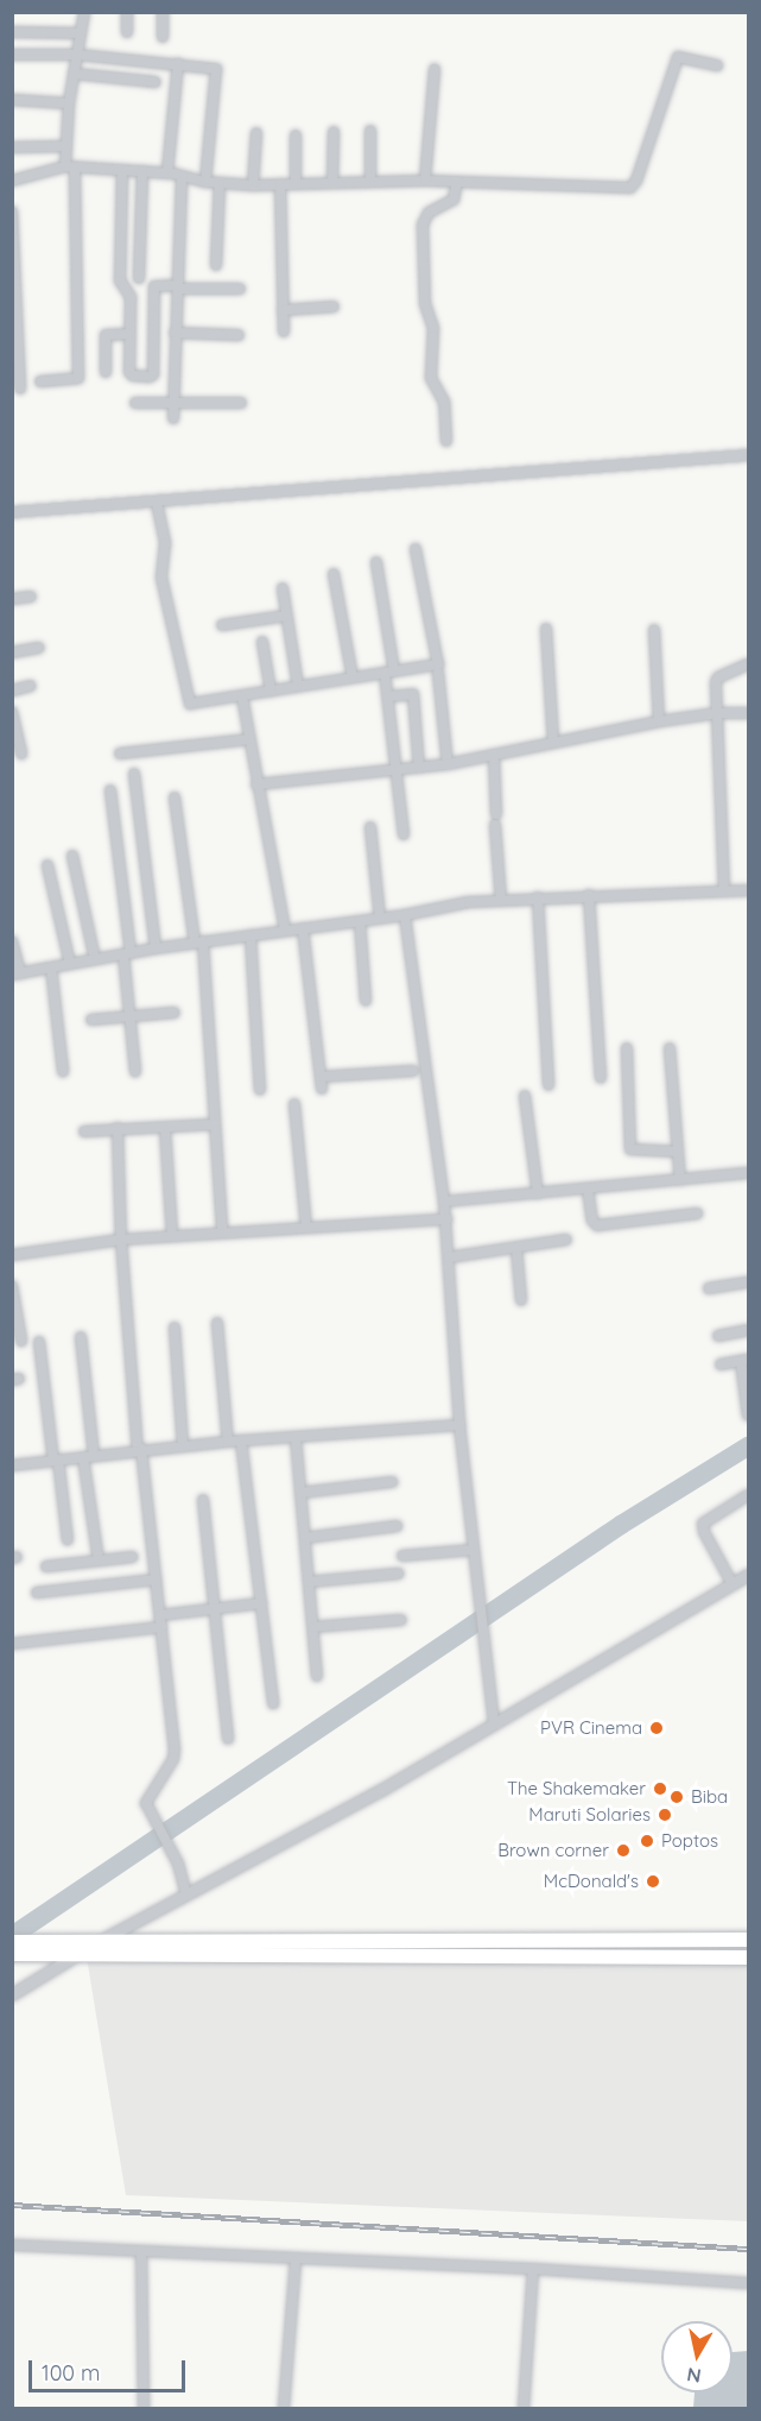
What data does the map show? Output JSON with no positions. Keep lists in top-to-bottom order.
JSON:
{
  "places": [
    "PVR Cinema",
    "The Shakemaker",
    "Biba",
    "Maruti Solaries",
    "Poptos",
    "Brown corner",
    "McDonald's"
  ],
  "scale_bar": "100 m",
  "north": "bottom"
}
